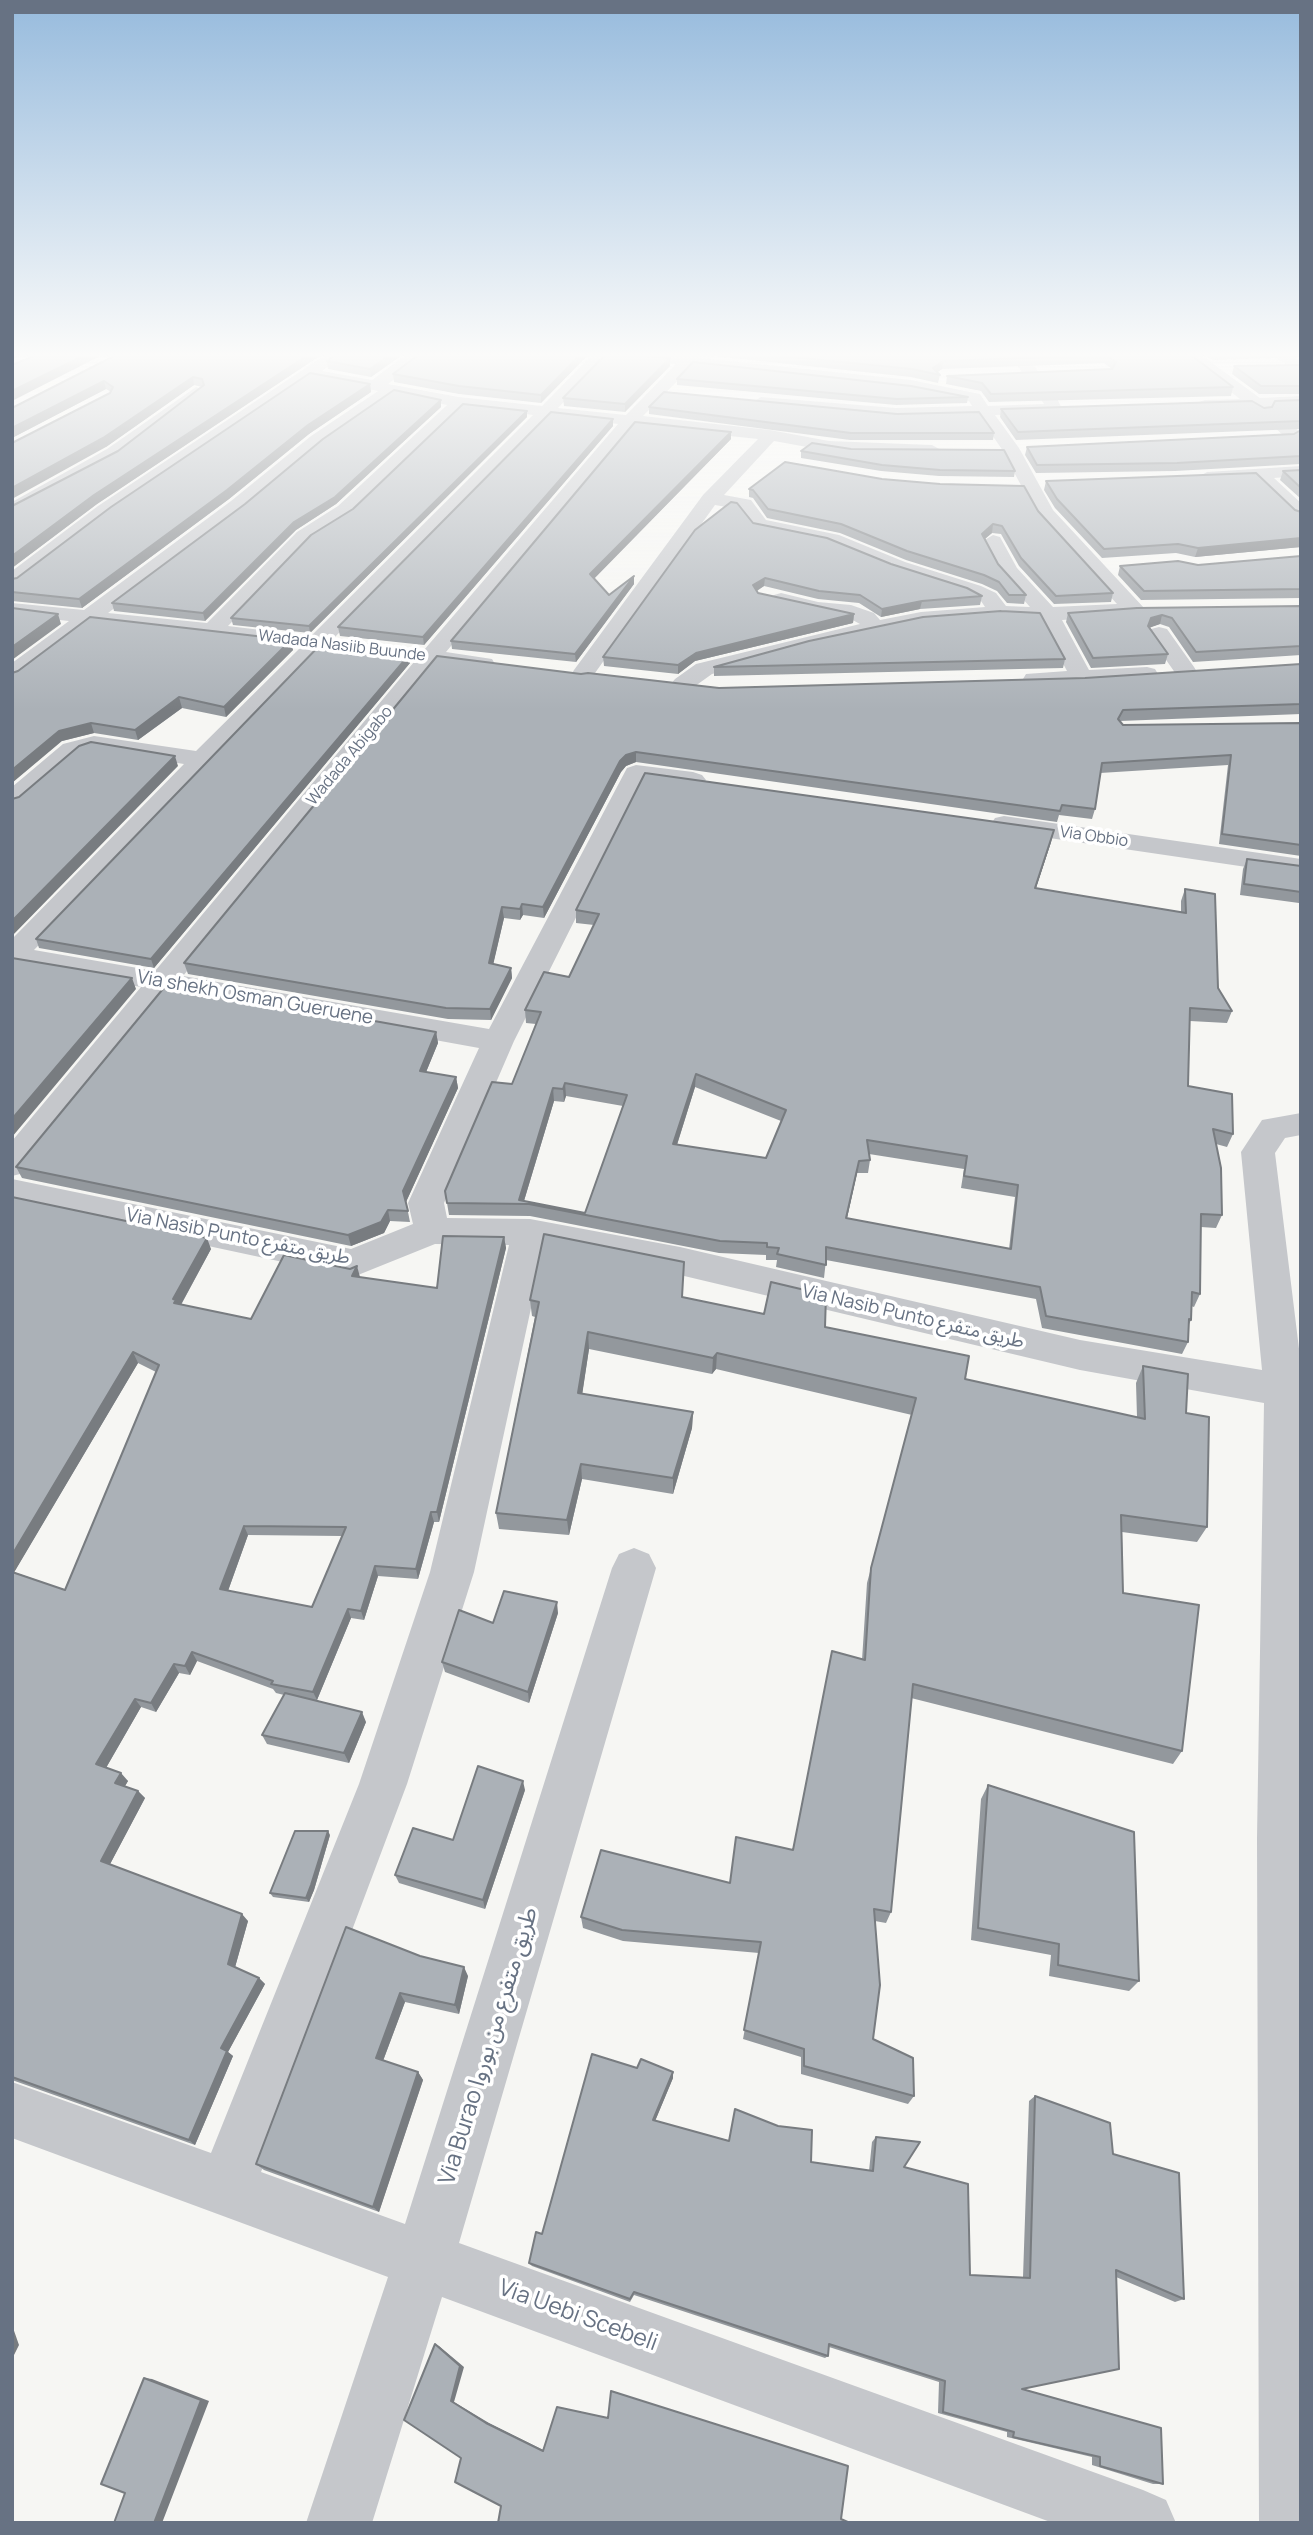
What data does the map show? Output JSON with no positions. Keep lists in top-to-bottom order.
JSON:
{
  "streets": {
    "street": [
      "Wadada Nasiib Buunde",
      "Wadada Abigabo",
      "Via Obbio",
      "Via shekh Osman Gueruene",
      "Via Nasib Punto طريق متفرع",
      "Via Burao طريق متفرع من بوروا",
      "Via Uebi Scebeli"
    ]
  },
  "crossings": [
    ["Wadada Nasiib Buunde", "Wadada Abigabo"],
    ["Wadada Abigabo", "Via shekh Osman Gueruene"],
    ["Via Burao طريق متفرع من بوروا", "Via Uebi Scebeli"]
  ]
}
